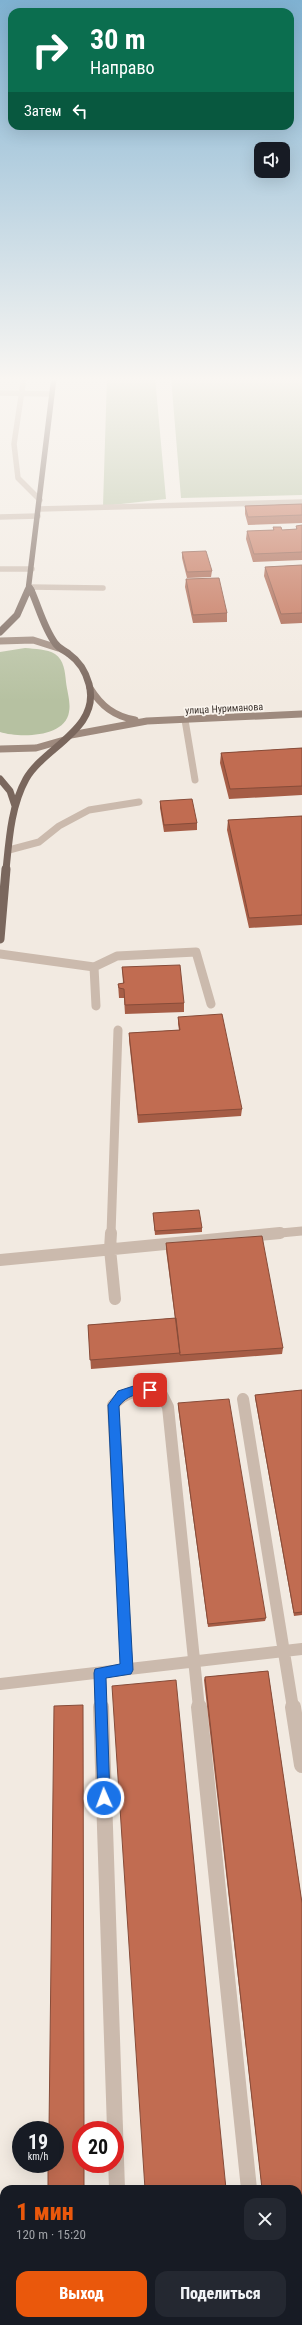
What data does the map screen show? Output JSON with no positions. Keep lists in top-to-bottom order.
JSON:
{
  "streets": {
    "main road": ["улица Нуриманова"]
  },
  "page": {
    "turn": ["30 m", "Направо"],
    "then": "Затем",
    "speed": "19 km/h",
    "limit": "20",
    "heading": ["1 мин", "120 m · 15:20"],
    "buttons": ["Выход", "Поделиться"]
  }
}
